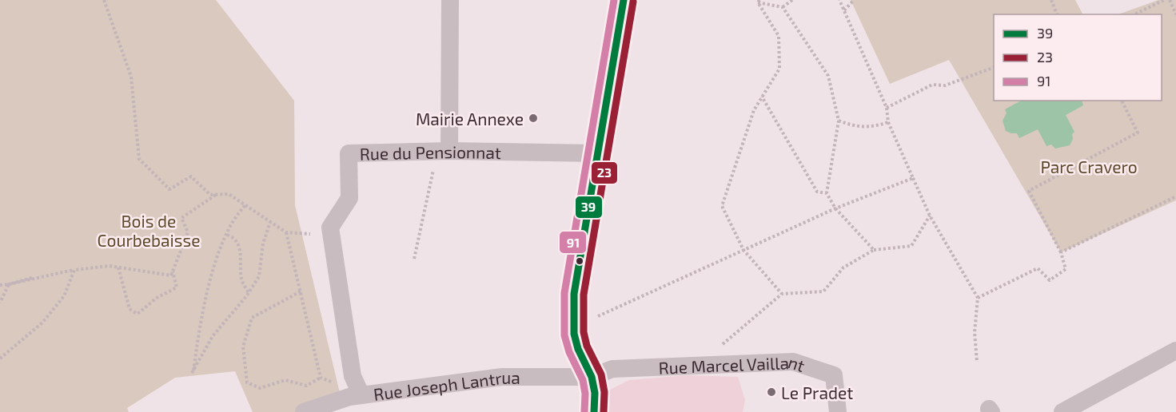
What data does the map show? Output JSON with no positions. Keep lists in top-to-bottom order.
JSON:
{
  "streets": {
    "street": ["Rue du Pensionnat", "Rue Marcel Vaillant", "Rue Joseph Lantrua"]
  },
  "crossings": [
    ["Rue Marcel Vaillant", "Rue Joseph Lantrua"]
  ],
  "parks": ["Parc Cravero", "Bois de Courbebaisse"],
  "places": ["Mairie Annexe", "Le Pradet"],
  "lines": ["transit line 39", "transit line 91", "transit line 23"],
  "legend": ["39", "23", "91"]
}
